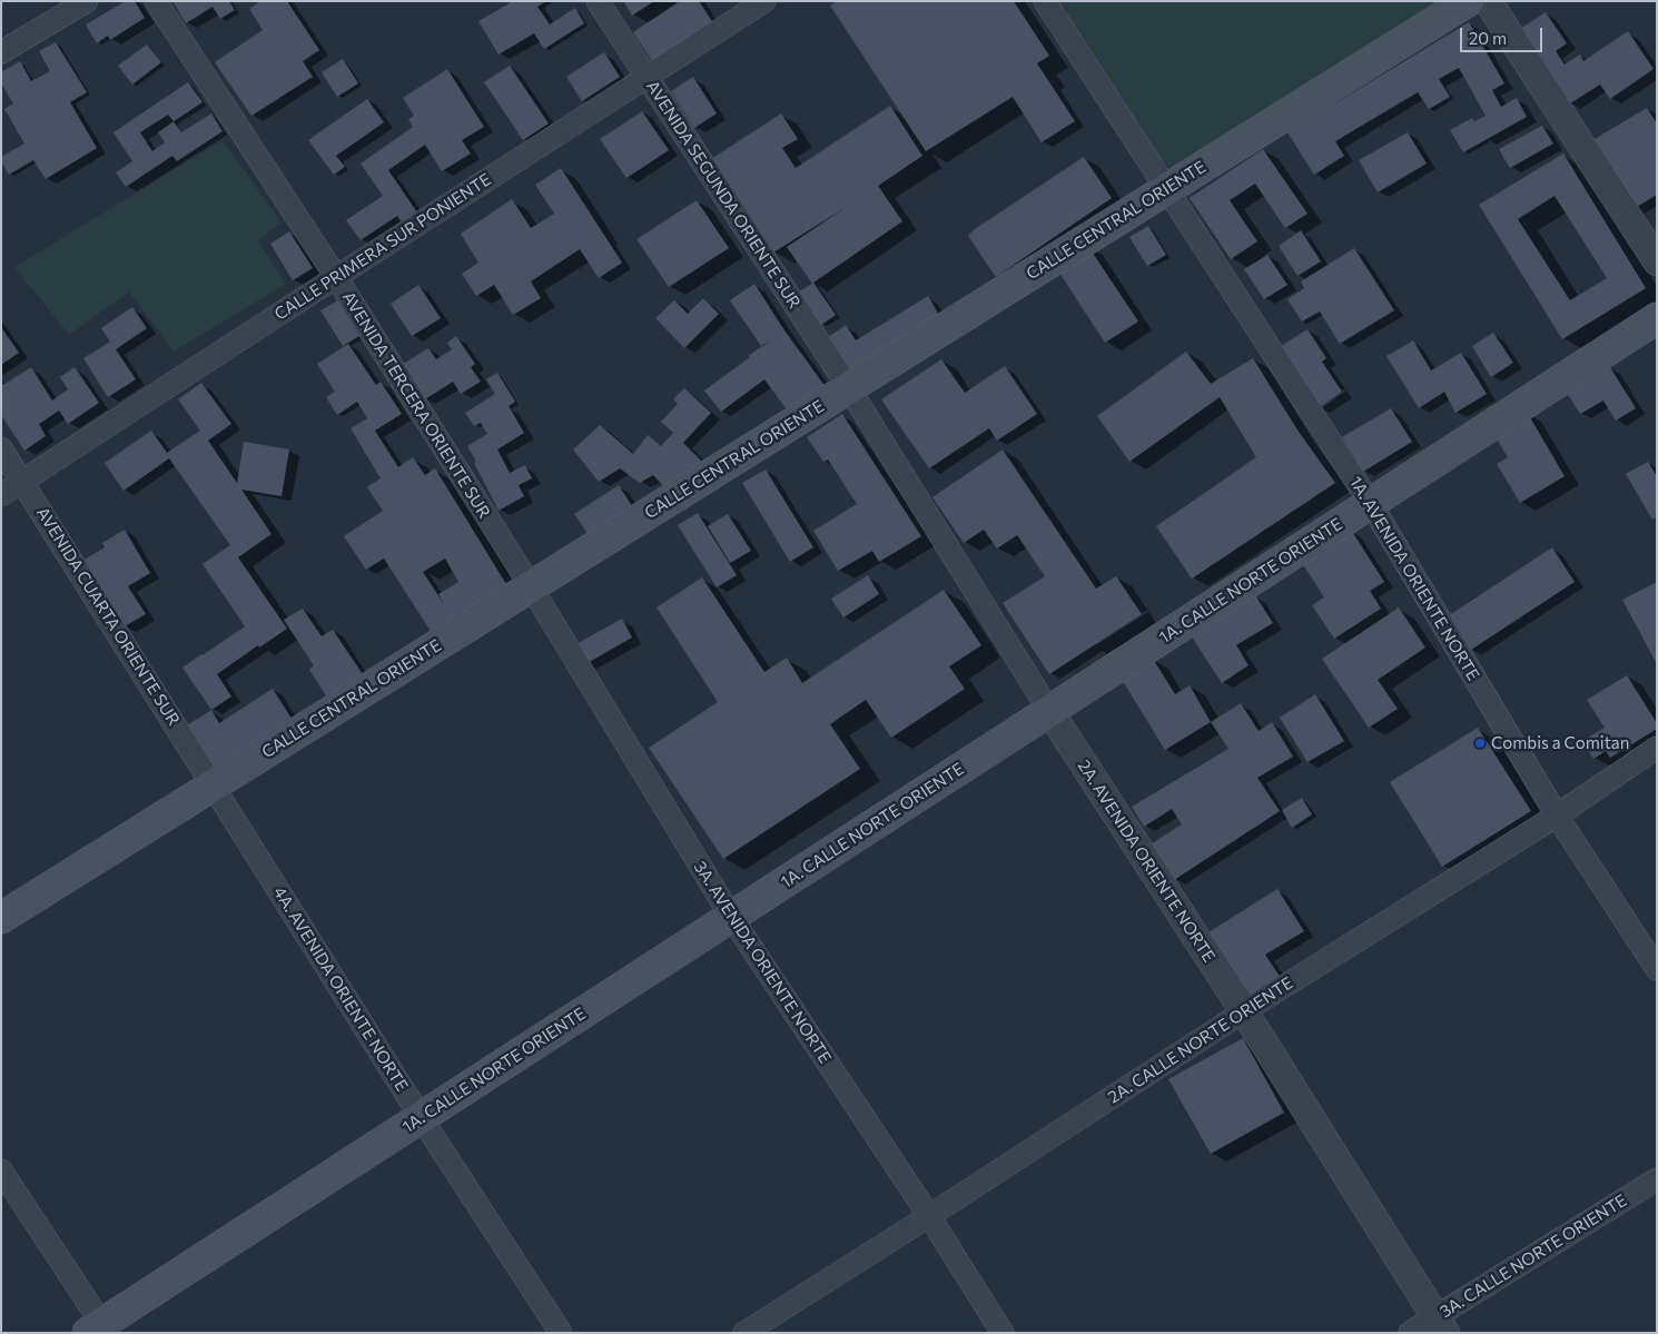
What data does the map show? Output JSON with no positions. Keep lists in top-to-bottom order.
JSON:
{
  "streets": {
    "main road": ["CALLE CENTRAL ORIENTE", "1A. CALLE NORTE ORIENTE"],
    "street": [
      "AVENIDA SEGUNDA ORIENTE SUR",
      "CALLE PRIMERA SUR PONIENTE",
      "AVENIDA TERCERA ORIENTE SUR",
      "1A. AVENIDA ORIENTE NORTE",
      "AVENIDA CUARTA ORIENTE SUR",
      "2A. AVENIDA ORIENTE NORTE",
      "3A. AVENIDA ORIENTE NORTE",
      "4A. AVENIDA ORIENTE NORTE",
      "2A. CALLE NORTE ORIENTE",
      "3A. CALLE NORTE ORIENTE"
    ]
  },
  "crossings": [
    ["AVENIDA SEGUNDA ORIENTE SUR", "CALLE CENTRAL ORIENTE"],
    ["AVENIDA SEGUNDA ORIENTE SUR", "CALLE PRIMERA SUR PONIENTE"],
    ["AVENIDA SEGUNDA ORIENTE SUR", "2A. AVENIDA ORIENTE NORTE"],
    ["CALLE CENTRAL ORIENTE", "AVENIDA TERCERA ORIENTE SUR"],
    ["CALLE CENTRAL ORIENTE", "1A. AVENIDA ORIENTE NORTE"],
    ["CALLE CENTRAL ORIENTE", "AVENIDA CUARTA ORIENTE SUR"],
    ["CALLE CENTRAL ORIENTE", "2A. AVENIDA ORIENTE NORTE"],
    ["CALLE CENTRAL ORIENTE", "3A. AVENIDA ORIENTE NORTE"],
    ["CALLE CENTRAL ORIENTE", "4A. AVENIDA ORIENTE NORTE"],
    ["CALLE PRIMERA SUR PONIENTE", "AVENIDA TERCERA ORIENTE SUR"],
    ["CALLE PRIMERA SUR PONIENTE", "AVENIDA CUARTA ORIENTE SUR"],
    ["AVENIDA TERCERA ORIENTE SUR", "3A. AVENIDA ORIENTE NORTE"],
    ["1A. AVENIDA ORIENTE NORTE", "1A. CALLE NORTE ORIENTE"],
    ["1A. AVENIDA ORIENTE NORTE", "2A. CALLE NORTE ORIENTE"],
    ["1A. CALLE NORTE ORIENTE", "2A. AVENIDA ORIENTE NORTE"],
    ["1A. CALLE NORTE ORIENTE", "3A. AVENIDA ORIENTE NORTE"],
    ["1A. CALLE NORTE ORIENTE", "4A. AVENIDA ORIENTE NORTE"],
    ["AVENIDA CUARTA ORIENTE SUR", "4A. AVENIDA ORIENTE NORTE"],
    ["2A. AVENIDA ORIENTE NORTE", "2A. CALLE NORTE ORIENTE"],
    ["2A. AVENIDA ORIENTE NORTE", "3A. CALLE NORTE ORIENTE"],
    ["3A. AVENIDA ORIENTE NORTE", "2A. CALLE NORTE ORIENTE"]
  ],
  "places": ["Combis a Comitan"],
  "scale_bar": "20 m"
}
